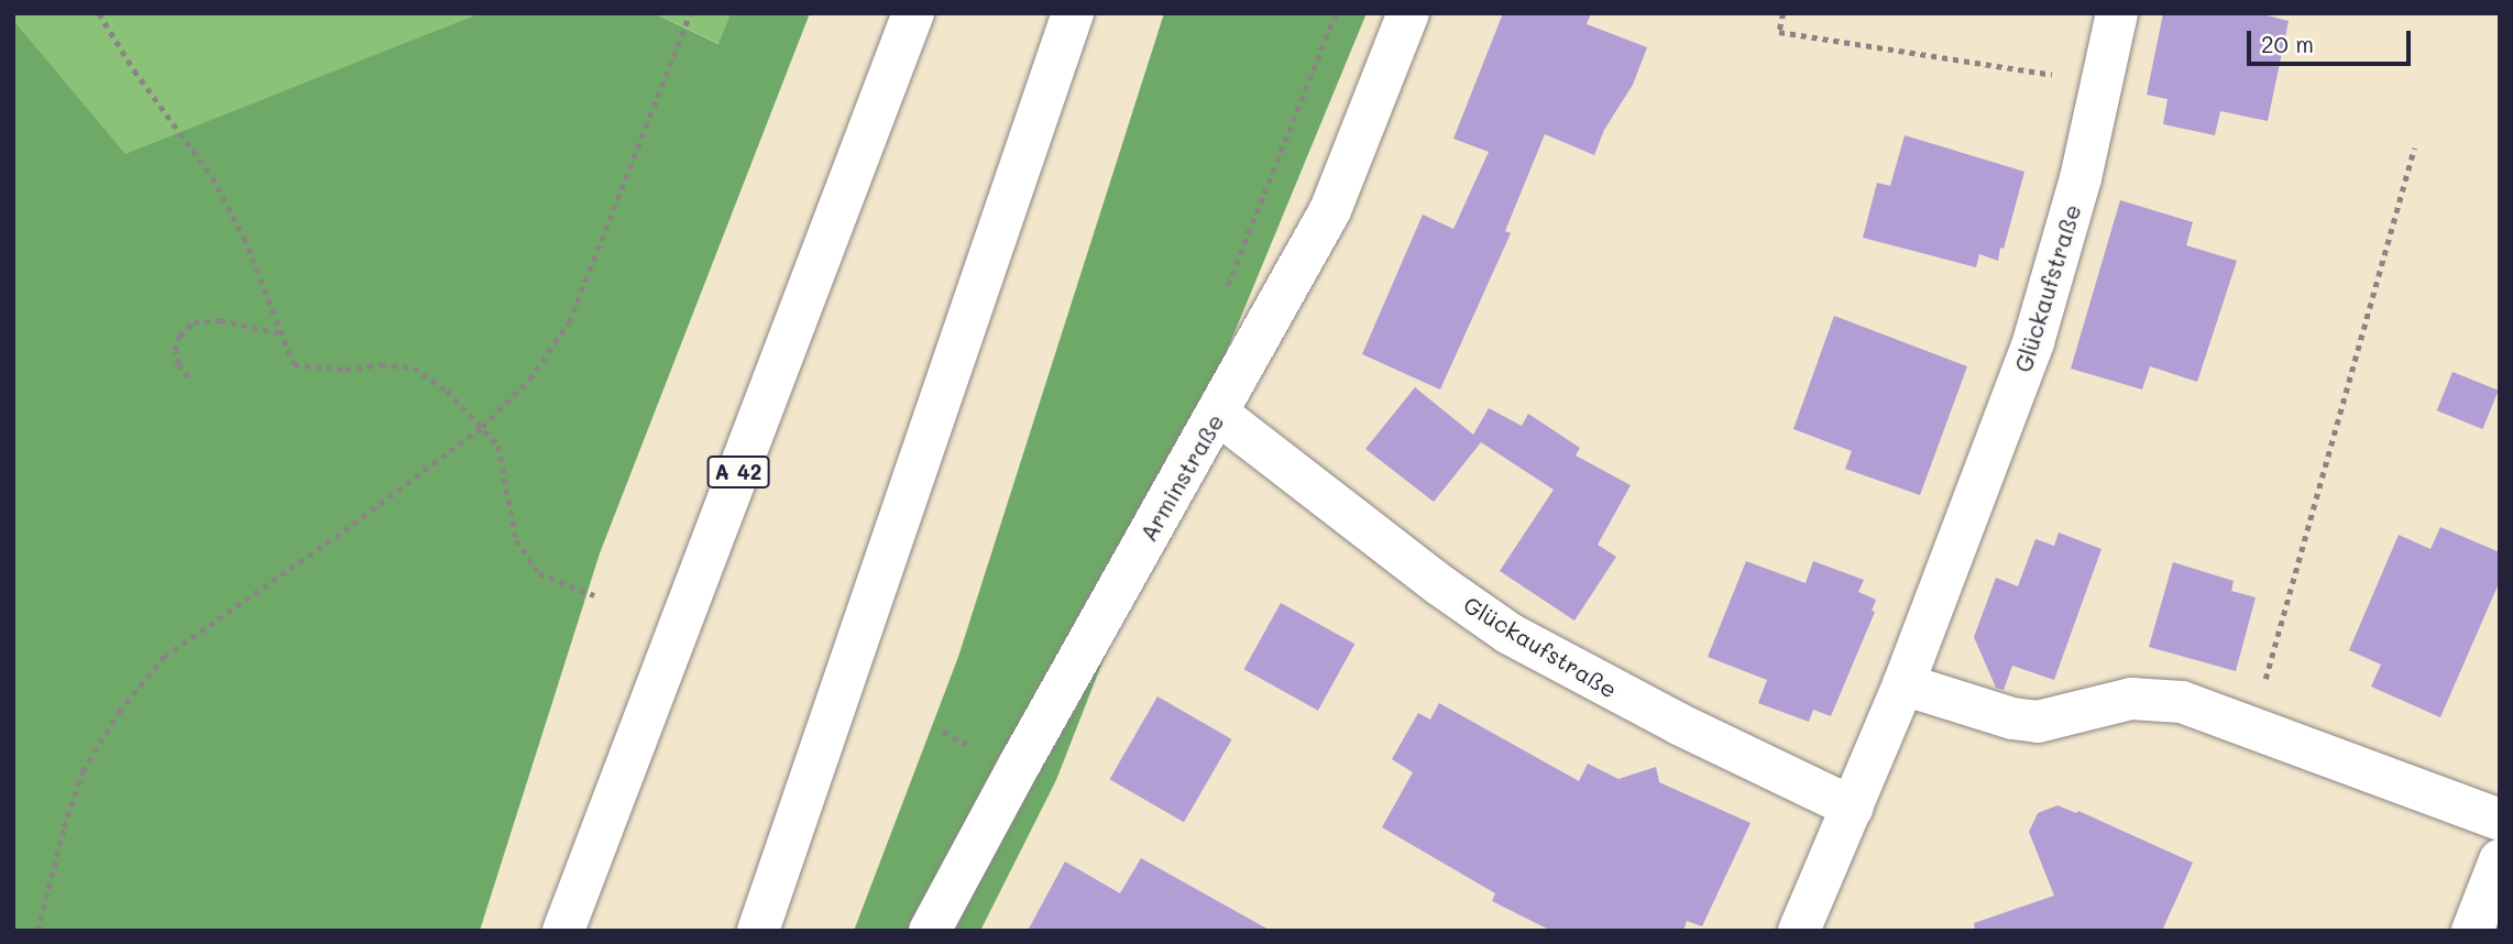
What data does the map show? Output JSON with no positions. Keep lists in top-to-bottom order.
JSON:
{
  "streets": {
    "main road": ["Glückaufstraße", "A 42", "Arminstraße"]
  },
  "crossings": [
    ["Glückaufstraße", "Arminstraße"]
  ],
  "scale_bar": "20 m"
}
